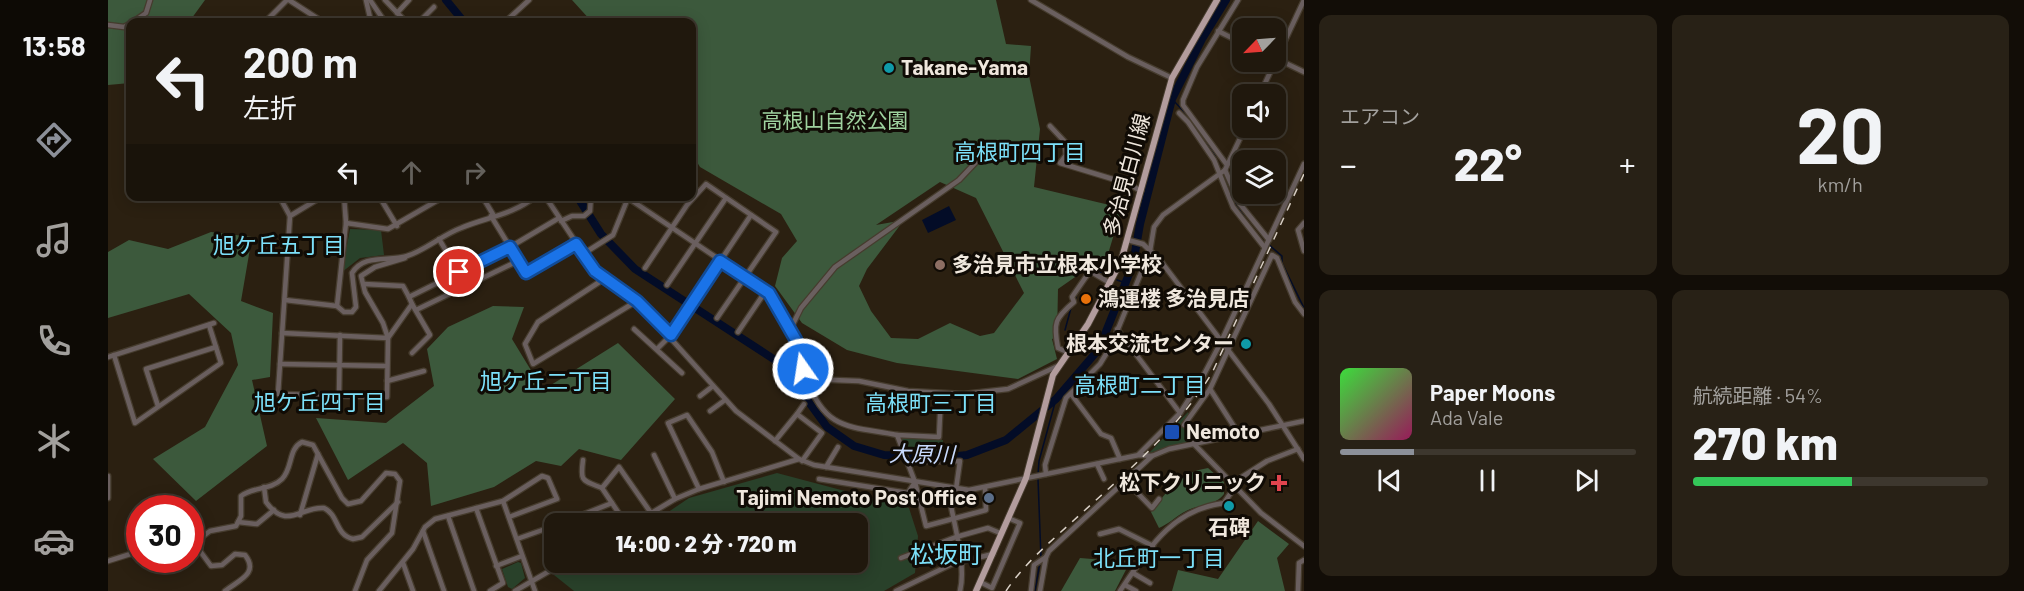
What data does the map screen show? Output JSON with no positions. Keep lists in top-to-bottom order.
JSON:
{
  "streets": {
    "main road": ["多治見白川線"]
  },
  "districts": [
    "高根町四丁目",
    "旭ケ丘五丁目",
    "旭ケ丘二丁目",
    "高根町二丁目",
    "旭ケ丘四丁目",
    "高根町三丁目",
    "松坂町",
    "北丘町一丁目"
  ],
  "water": ["大原川"],
  "parks": ["高根山自然公園"],
  "places": {
    "other": [
      "Takane-Yama",
      "多治見市立根本小学校",
      "鴻運楼 多治見店",
      "根本交流センター",
      "Tajimi Nemoto Post Office",
      "石碑"
    ],
    "transit": ["Nemoto"],
    "health": ["松下クリニック"]
  },
  "north": "bottom left",
  "page": {
    "tabs": "13:58",
    "tile": [
      "エアコン",
      ["20", "km/h"],
      ["航続距離 · 54%", "270 km"]
    ],
    "turn": ["200 m", "左折"],
    "heat": ["−", "22°", "+"],
    "song": ["Paper Moons", "Ada Vale"],
    "limit": "30",
    "trip": "14:00 · 2 分 · 720 m"
  }
}
